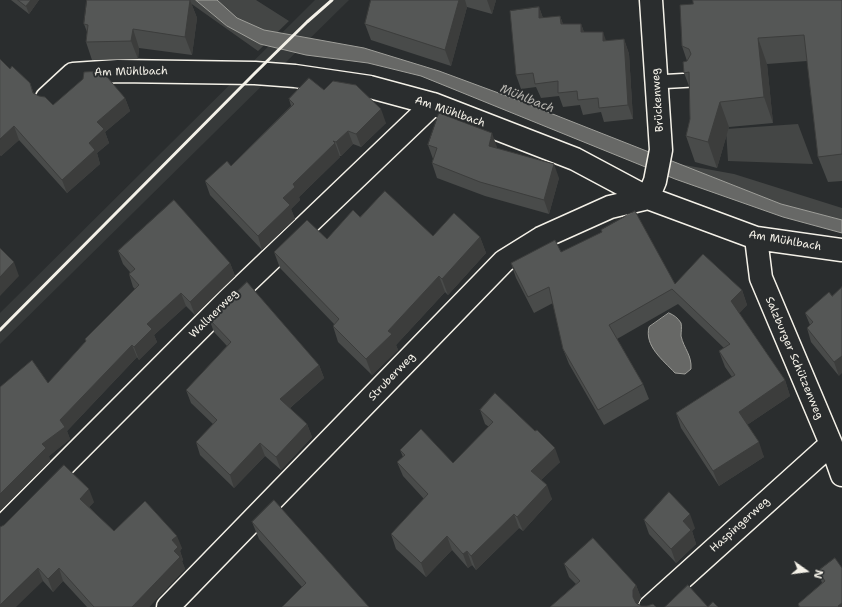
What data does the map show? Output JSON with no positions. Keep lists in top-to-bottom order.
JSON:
{
  "streets": {
    "street": [
      "Am Mühlbach",
      "Brückenweg",
      "Wallnerweg",
      "Salzburger Schützenweg",
      "Struberweg",
      "Haspingerweg"
    ]
  },
  "crossings": [
    ["Am Mühlbach", "Brückenweg"],
    ["Am Mühlbach", "Wallnerweg"],
    ["Am Mühlbach", "Salzburger Schützenweg"],
    ["Am Mühlbach", "Struberweg"],
    ["Brückenweg", "Struberweg"],
    ["Salzburger Schützenweg", "Haspingerweg"]
  ],
  "water": ["Mühlbach"],
  "north": "right"
}
